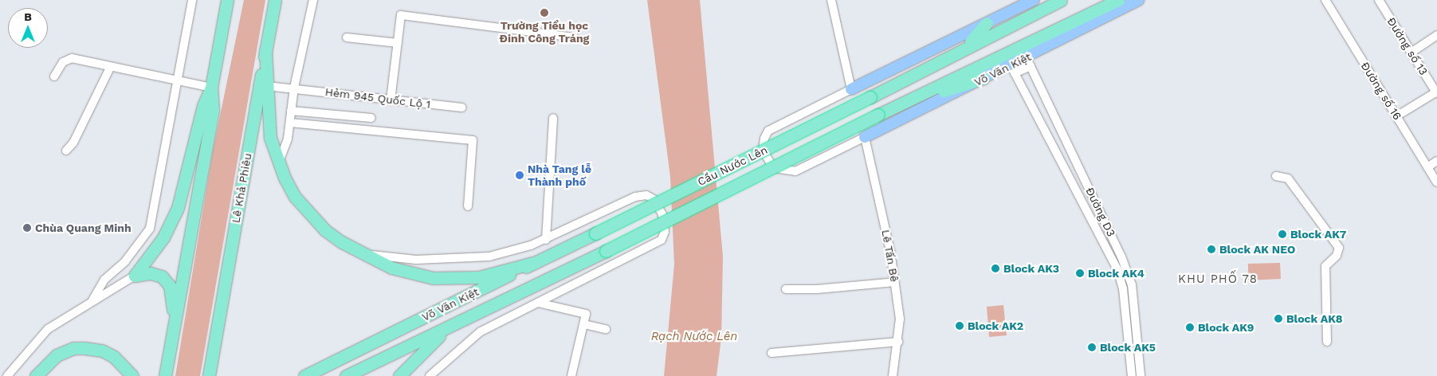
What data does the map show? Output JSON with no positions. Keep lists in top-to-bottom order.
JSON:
{
  "streets": {
    "highway": ["Võ Văn Kiệt", "Cầu Nước Lên", "Lê Khả Phiêu"],
    "street": [
      "Đường số 13",
      "Đường số 16",
      "Hẻm 945 Quốc Lộ 1",
      "Đường D3",
      "Lê Tấn Bê"
    ]
  },
  "crossings": [
    ["Võ Văn Kiệt", "Cầu Nước Lên"],
    ["Võ Văn Kiệt", "Đường D3"],
    ["Võ Văn Kiệt", "Lê Tấn Bê"]
  ],
  "districts": ["KHU PHỐ 78"],
  "water": ["Rạch Nước Lên"],
  "places": [
    "Trường Tiểu học Đinh Công Tráng",
    "Nhà Tang lễ Thành phố",
    "Chùa Quang Minh",
    "Block AK7",
    "Block AK NEO",
    "Block AK3",
    "Block AK4",
    "Block AK8",
    "Block AK2",
    "Block AK9",
    "Block AK5"
  ],
  "north": "top"
}
